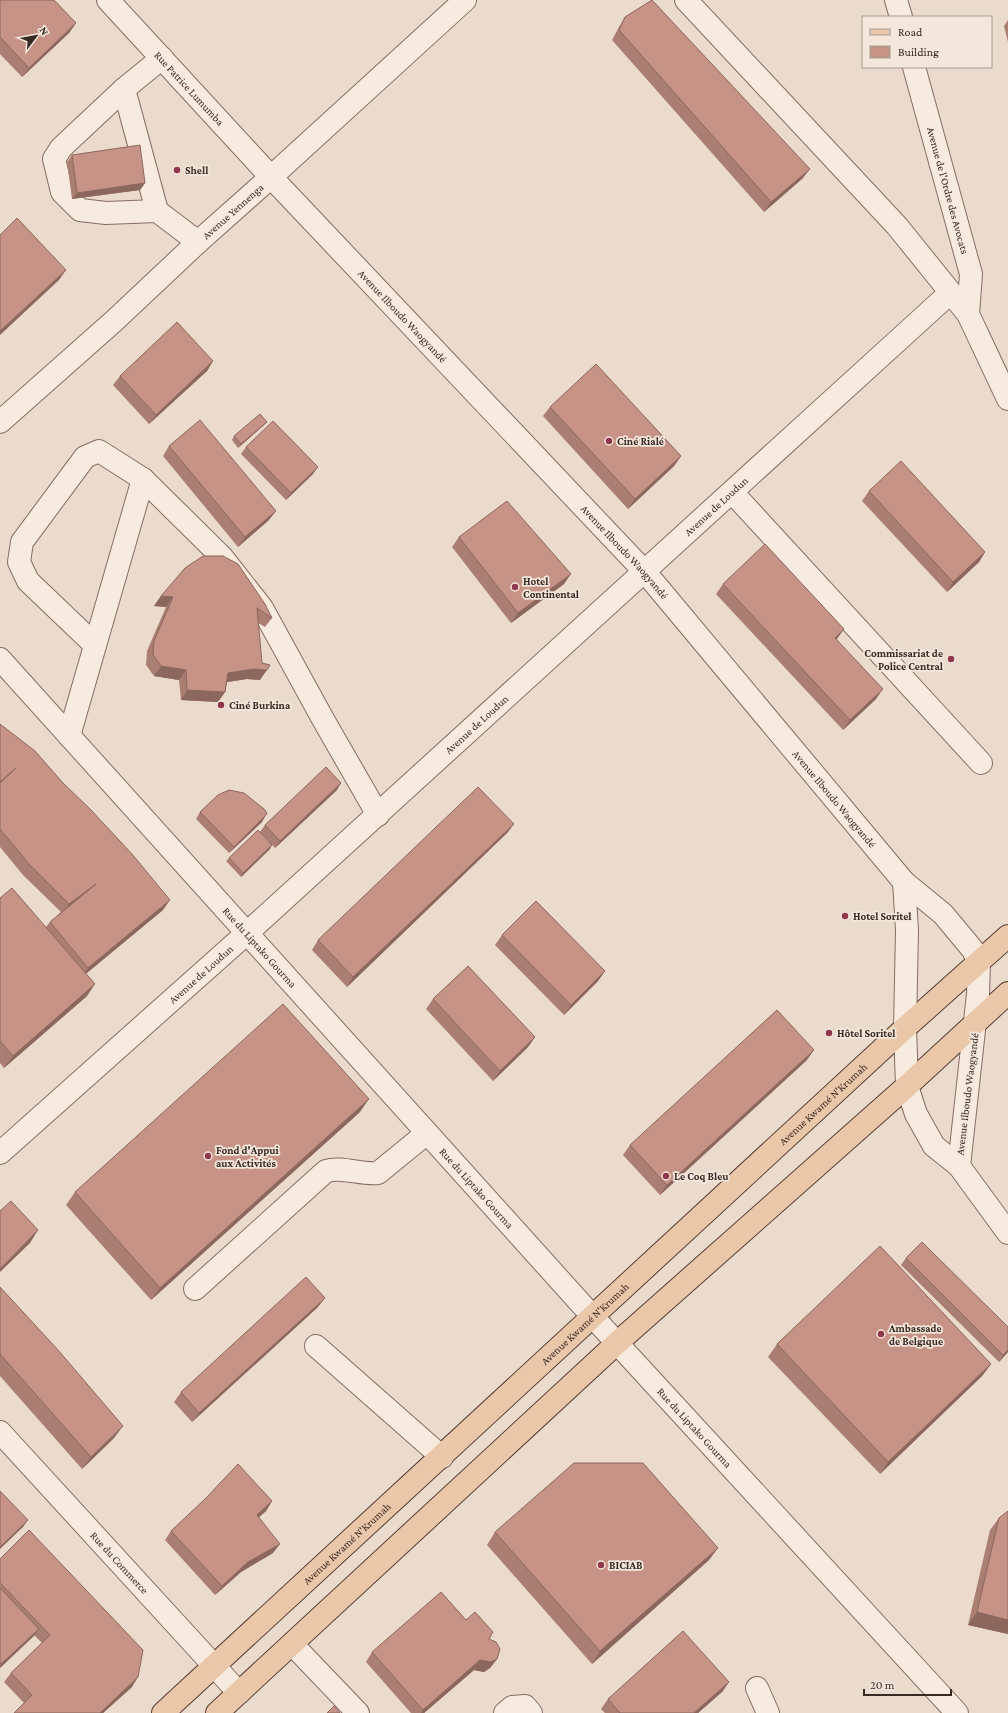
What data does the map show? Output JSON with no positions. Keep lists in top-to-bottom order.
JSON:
{
  "streets": {
    "main road": ["Avenue Kwamé N'Krumah"],
    "street": [
      "Rue Patrice Lumumba",
      "Avenue de l'Ordre des Avocats",
      "Avenue Yennenga",
      "Avenue Ilboudo Waogyandé",
      "Avenue de Loudun",
      "Rue du Liptako Gourma",
      "Rue du Commerce"
    ]
  },
  "crossings": [
    ["Rue Patrice Lumumba", "Avenue Yennenga"],
    ["Rue Patrice Lumumba", "Avenue Ilboudo Waogyandé"],
    ["Avenue Yennenga", "Avenue Ilboudo Waogyandé"],
    ["Avenue Ilboudo Waogyandé", "Avenue de Loudun"],
    ["Avenue Ilboudo Waogyandé", "Avenue Kwamé N'Krumah"],
    ["Avenue de Loudun", "Rue du Liptako Gourma"],
    ["Rue du Liptako Gourma", "Avenue Kwamé N'Krumah"],
    ["Avenue Kwamé N'Krumah", "Rue du Commerce"]
  ],
  "places": [
    "Shell",
    "Ciné Rialé",
    "Hotel Continental",
    "Commissariat de Police Central",
    "Ciné Burkina",
    "Hotel Soritel",
    "Hôtel Soritel",
    "Fond d'Appui aux Activités",
    "Le Coq Bleu",
    "Ambassade de Belgique",
    "BICIAB"
  ],
  "legend": ["Road", "Building"],
  "scale_bar": "20 m",
  "north": "top right"
}
